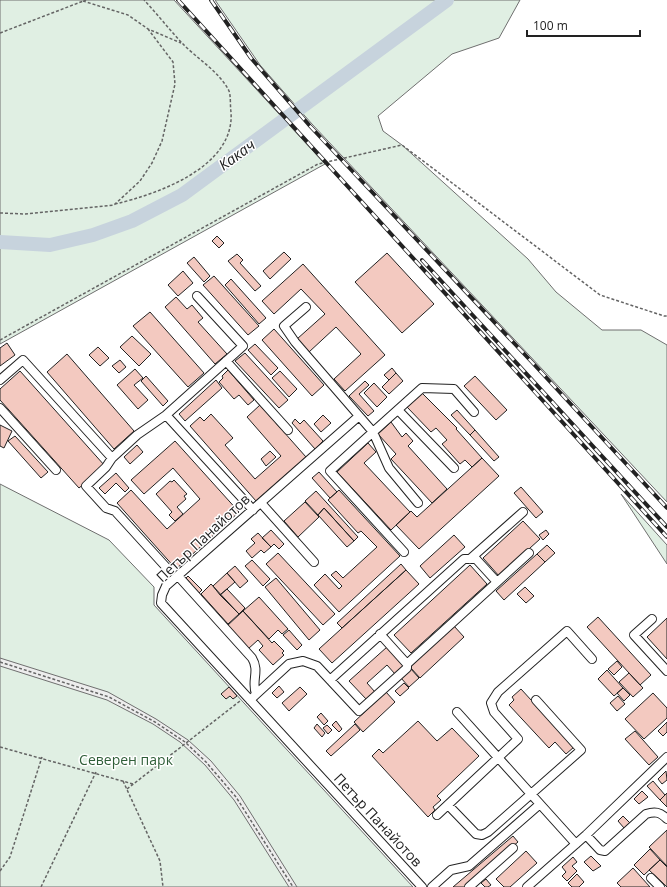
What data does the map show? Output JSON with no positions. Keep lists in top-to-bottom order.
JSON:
{
  "streets": {
    "street": ["Петър Панайотов"]
  },
  "water": ["Какач"],
  "parks": ["Северен парк"],
  "scale_bar": "100 m"
}
